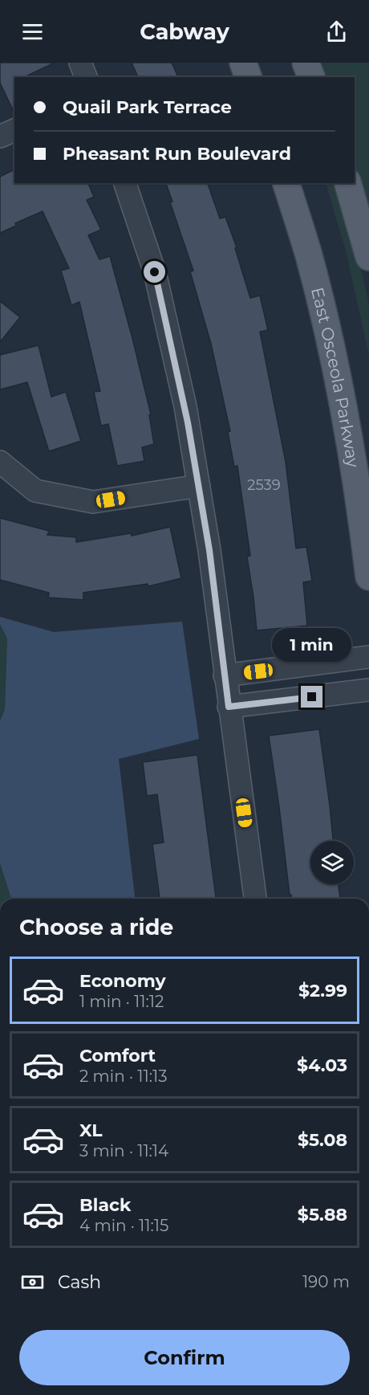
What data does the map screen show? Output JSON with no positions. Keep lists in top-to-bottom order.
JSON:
{
  "streets": {
    "main road": ["East Osceola Parkway"]
  },
  "house_numbers": ["2539"],
  "page": {
    "header": "Cabway",
    "banner": ["Quail Park Terrace", "Pheasant Run Boulevard"],
    "bubble": "1 min",
    "heading": "Choose a ride",
    "list": [
      {
        "name": "Economy",
        "note": "1 min · 11:12",
        "value": "$2.99"
      },
      {
        "name": "Comfort",
        "note": "2 min · 11:13",
        "value": "$4.03"
      },
      {
        "name": "XL",
        "note": "3 min · 11:14",
        "value": "$5.08"
      },
      {
        "name": "Black",
        "note": "4 min · 11:15",
        "value": "$5.88"
      }
    ],
    "pay": ["Cash", "190 m"],
    "buttons": "Confirm"
  }
}
